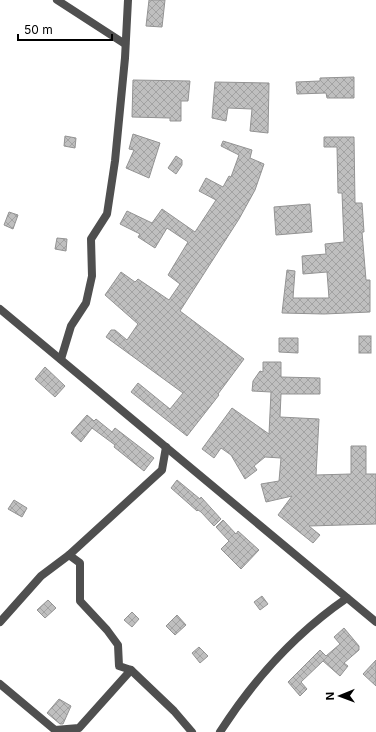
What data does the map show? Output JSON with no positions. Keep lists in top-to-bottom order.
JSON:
{
  "scale_bar": "50 m",
  "north": "left"
}
